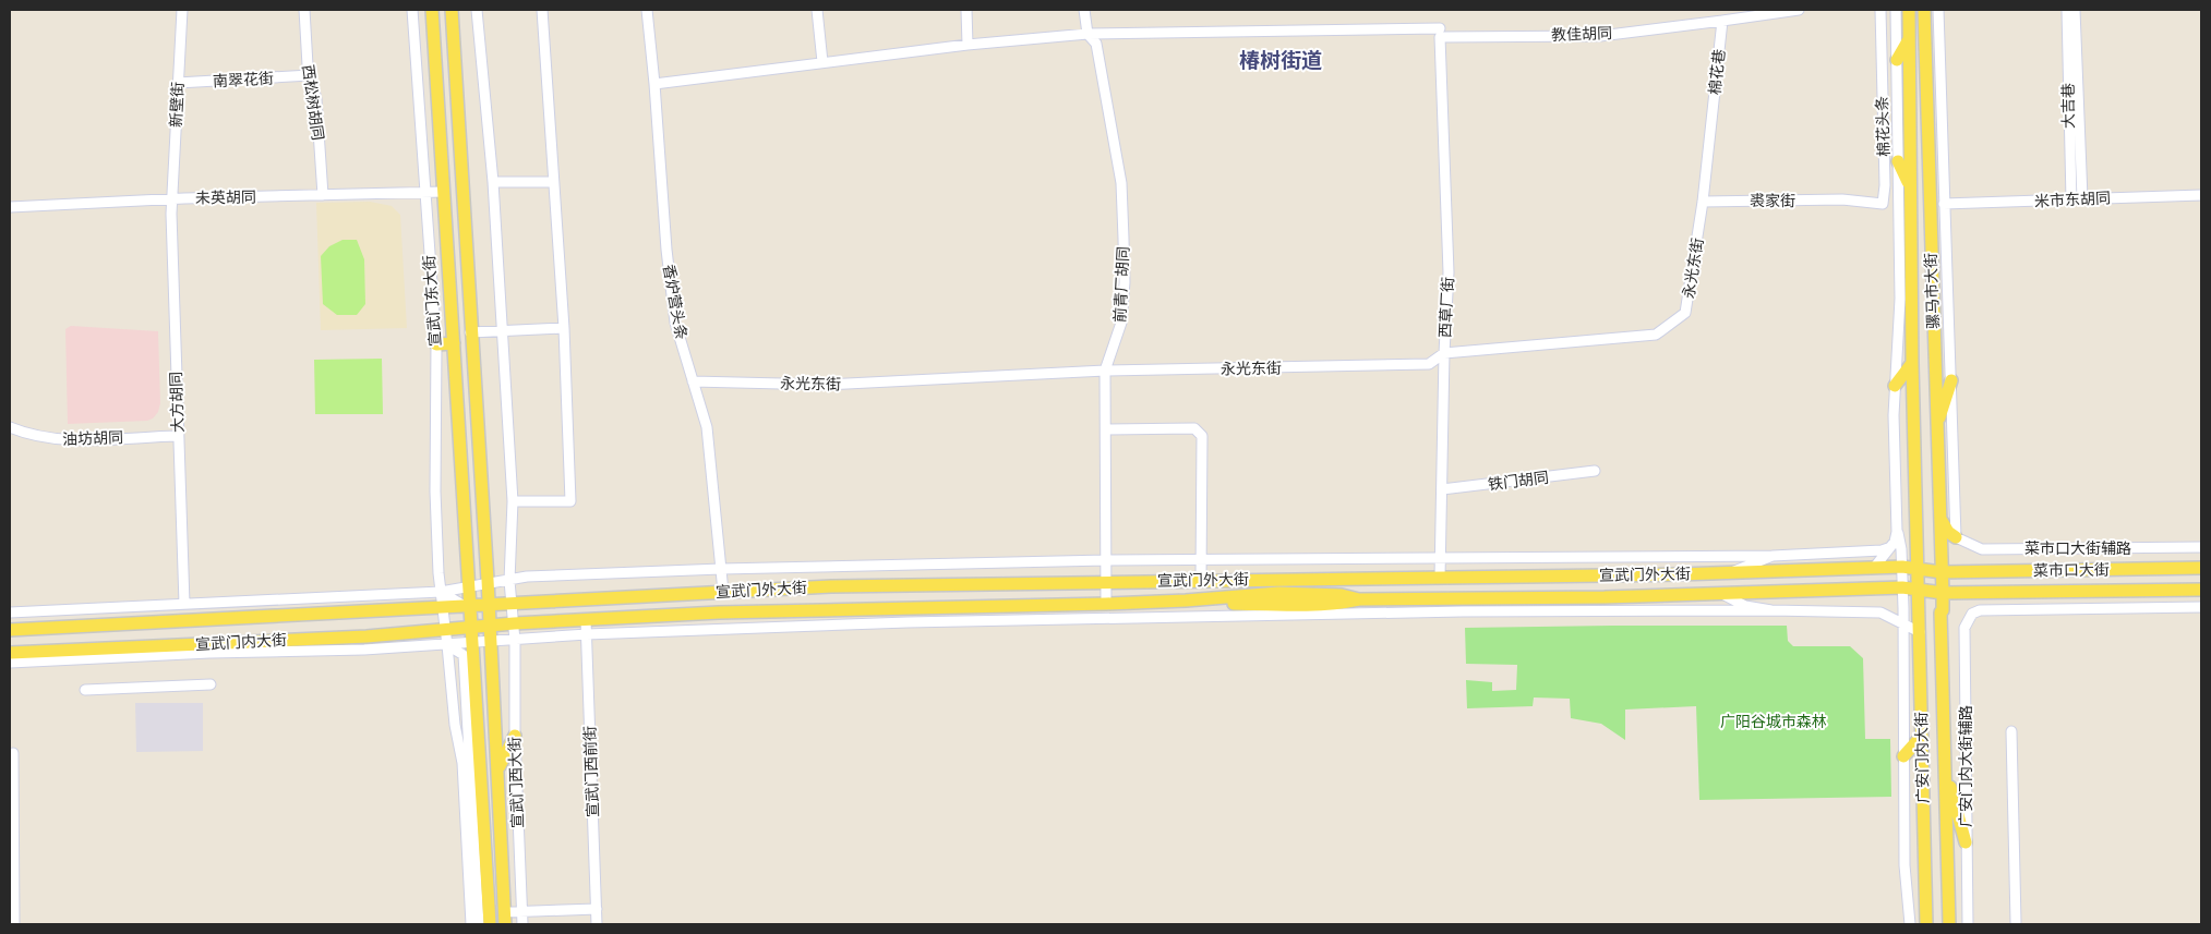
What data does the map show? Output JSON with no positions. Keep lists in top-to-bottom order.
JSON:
{
  "streets": {
    "main road": [
      "骡马市大街",
      "宣武门东大街",
      "菜市口大街",
      "宣武门外大街",
      "宣武门内大街",
      "广安门内大街",
      "宣武门西大街"
    ],
    "street": [
      "教佳胡同",
      "棉花巷",
      "南翠花街",
      "西松树胡同",
      "新壁街",
      "大吉巷",
      "棉花头条",
      "未英胡同",
      "米市东胡同",
      "裘家街",
      "永光东街",
      "前青厂胡同",
      "香炉营头条",
      "西草厂街",
      "大方胡同",
      "油坊胡同",
      "铁门胡同",
      "菜市口大街辅路",
      "广安门内大街辅路",
      "宣武门西前街"
    ]
  },
  "crossings": [
    ["教佳胡同", "棉花巷"],
    ["教佳胡同", "前青厂胡同"],
    ["教佳胡同", "香炉营头条"],
    ["教佳胡同", "西草厂街"],
    ["棉花巷", "裘家街"],
    ["棉花巷", "永光东街"],
    ["南翠花街", "西松树胡同"],
    ["南翠花街", "新壁街"],
    ["西松树胡同", "未英胡同"],
    ["新壁街", "未英胡同"],
    ["新壁街", "大方胡同"],
    ["大吉巷", "米市东胡同"],
    ["棉花头条", "裘家街"],
    ["未英胡同", "宣武门东大街"],
    ["未英胡同", "大方胡同"],
    ["米市东胡同", "骡马市大街"],
    ["裘家街", "永光东街"],
    ["永光东街", "前青厂胡同"],
    ["永光东街", "香炉营头条"],
    ["永光东街", "西草厂街"],
    ["前青厂胡同", "宣武门外大街"],
    ["骡马市大街", "菜市口大街辅路"],
    ["骡马市大街", "菜市口大街"],
    ["骡马市大街", "宣武门外大街"],
    ["骡马市大街", "广安门内大街"],
    ["宣武门东大街", "宣武门外大街"],
    ["宣武门东大街", "宣武门内大街"],
    ["香炉营头条", "宣武门外大街"],
    ["西草厂街", "铁门胡同"],
    ["西草厂街", "宣武门外大街"],
    ["大方胡同", "油坊胡同"],
    ["菜市口大街", "宣武门外大街"],
    ["菜市口大街", "广安门内大街"],
    ["宣武门外大街", "宣武门内大街"],
    ["宣武门外大街", "广安门内大街"],
    ["宣武门外大街", "宣武门西前街"],
    ["宣武门外大街", "宣武门西大街"]
  ],
  "districts": ["椿树街道"],
  "parks": ["广阳谷城市森林"]
}
